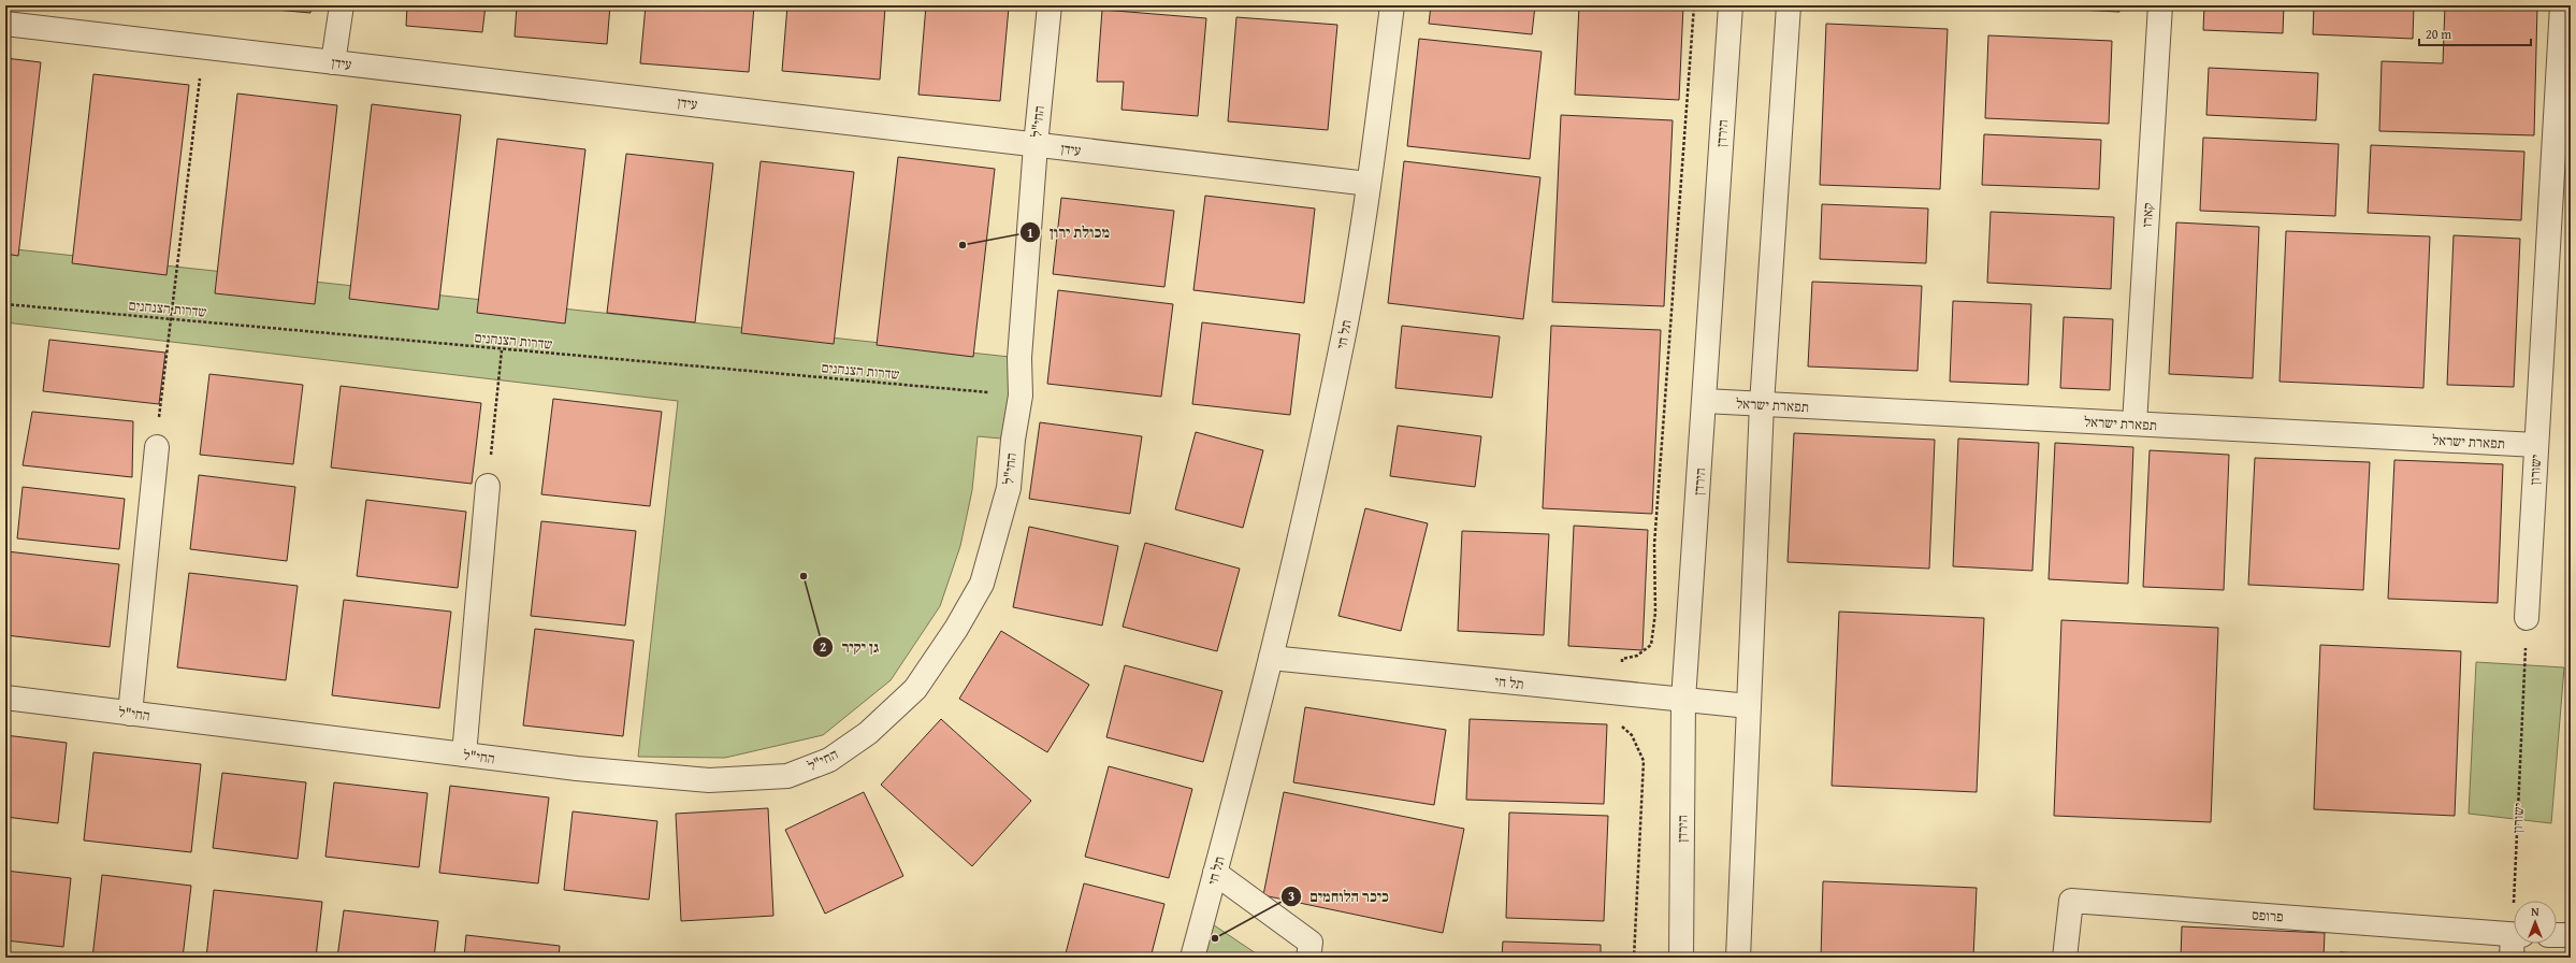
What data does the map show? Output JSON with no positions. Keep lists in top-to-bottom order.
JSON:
{
  "streets": {
    "street": [
      "עידן",
      "החי\"ל",
      "הירדן",
      "קארו",
      "תל חי",
      "תפארת ישראל",
      "ישורון",
      "פרופס"
    ],
    "path": ["שדרות הצנחנים"]
  },
  "crossings": [
    ["עידן", "החי\"ל"],
    ["עידן", "תל חי"],
    ["החי\"ל", "שדרות הצנחנים"],
    ["הירדן", "תל חי"],
    ["הירדן", "תפארת ישראל"],
    ["קארו", "תפארת ישראל"],
    ["תפארת ישראל", "ישורון"]
  ],
  "places": ["מכולת ירון", "גן יקיר", "כיכר הלוחמים"],
  "scale_bar": "20 m",
  "north": "top"
}
